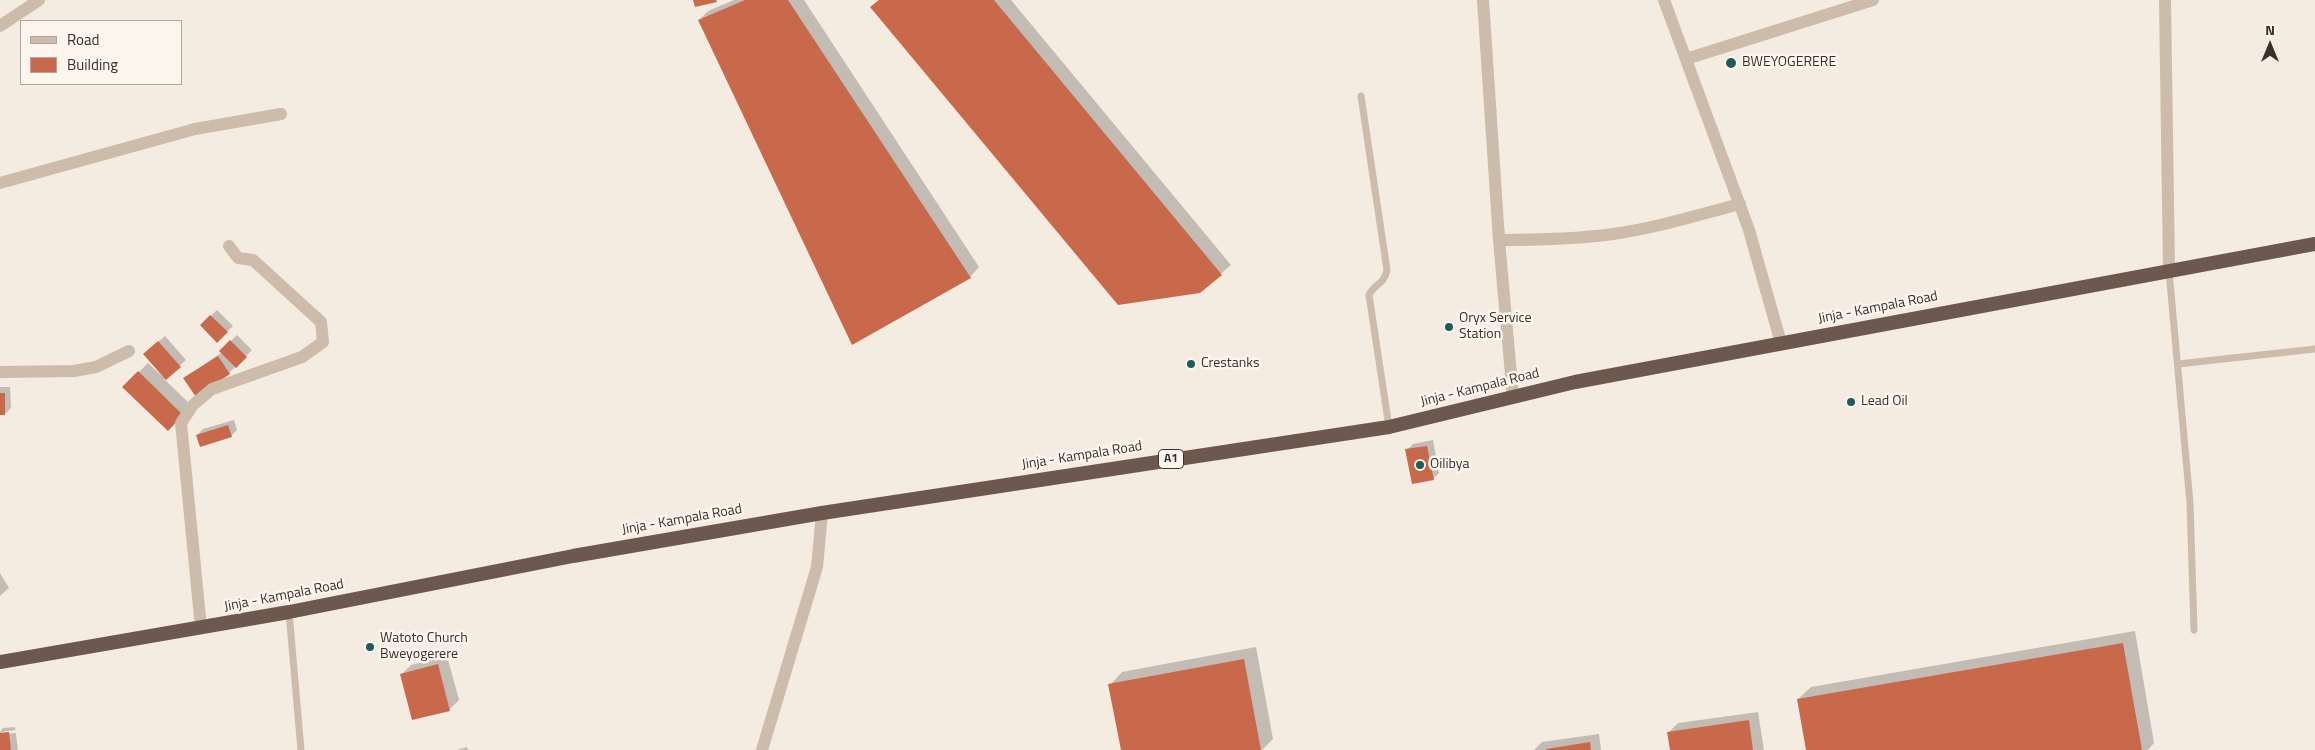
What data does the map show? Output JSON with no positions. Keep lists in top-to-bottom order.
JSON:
{
  "streets": {
    "highway": ["Jinja - Kampala Road", "A1"]
  },
  "places": [
    "BWEYOGERERE",
    "Oryx Service Station",
    "Crestanks",
    "Lead Oil",
    "Oilibya",
    "Watoto Church Bweyogerere"
  ],
  "legend": ["Road", "Building"],
  "north": "top"
}
